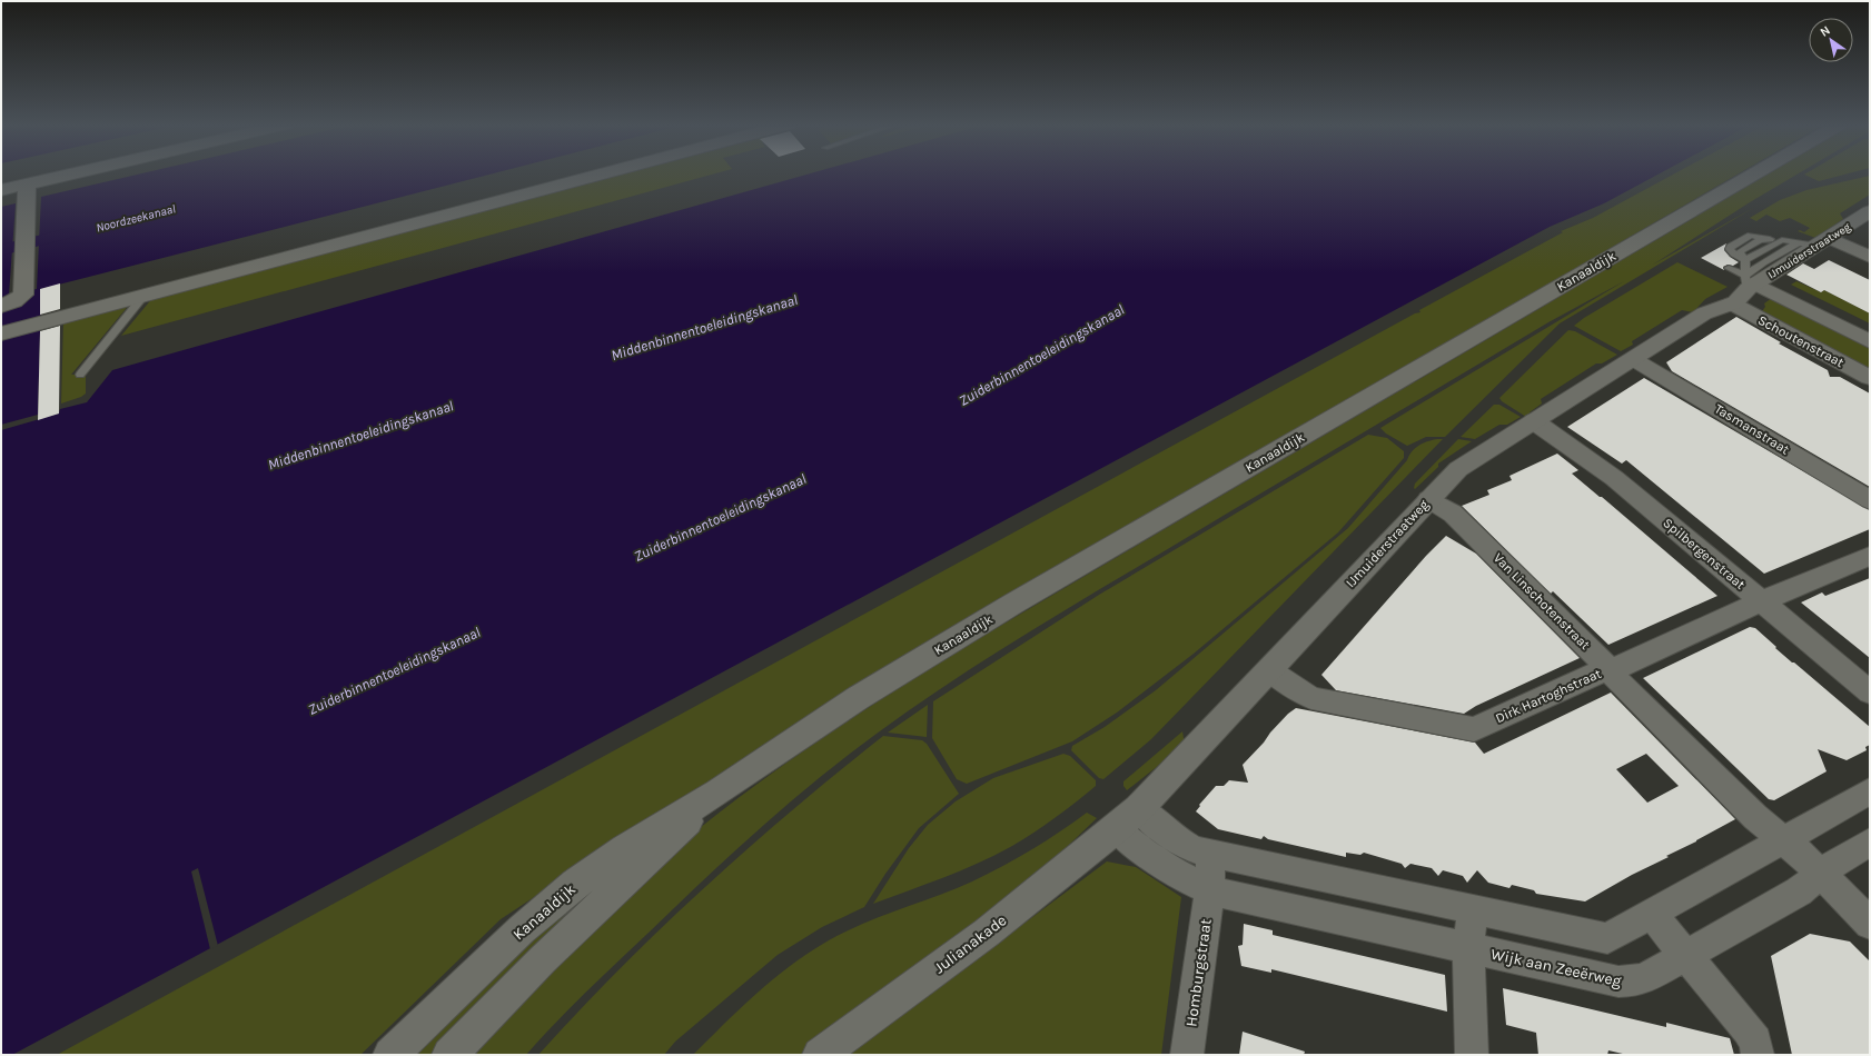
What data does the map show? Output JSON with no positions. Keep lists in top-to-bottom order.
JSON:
{
  "streets": {
    "street": [
      "IJmuiderstraatweg",
      "Kanaaldijk",
      "Schoutenstraat",
      "Tasmanstraat",
      "Spilbergenstraat",
      "Van Linschotenstraat",
      "Dirk Hartoghstraat",
      "Julianakade",
      "Wijk aan Zeeërweg",
      "Homburgstraat"
    ]
  },
  "crossings": [
    ["IJmuiderstraatweg", "Schoutenstraat"],
    ["IJmuiderstraatweg", "Tasmanstraat"],
    ["IJmuiderstraatweg", "Spilbergenstraat"],
    ["IJmuiderstraatweg", "Van Linschotenstraat"],
    ["IJmuiderstraatweg", "Dirk Hartoghstraat"],
    ["IJmuiderstraatweg", "Julianakade"],
    ["IJmuiderstraatweg", "Wijk aan Zeeërweg"],
    ["Spilbergenstraat", "Dirk Hartoghstraat"],
    ["Van Linschotenstraat", "Dirk Hartoghstraat"],
    ["Van Linschotenstraat", "Wijk aan Zeeërweg"],
    ["Julianakade", "Wijk aan Zeeërweg"],
    ["Wijk aan Zeeërweg", "Homburgstraat"]
  ],
  "water": ["Noordzeekanaal", "Middenbinnentoeleidingskanaal", "Zuiderbinnentoeleidingskanaal"],
  "north": "top left"
}
